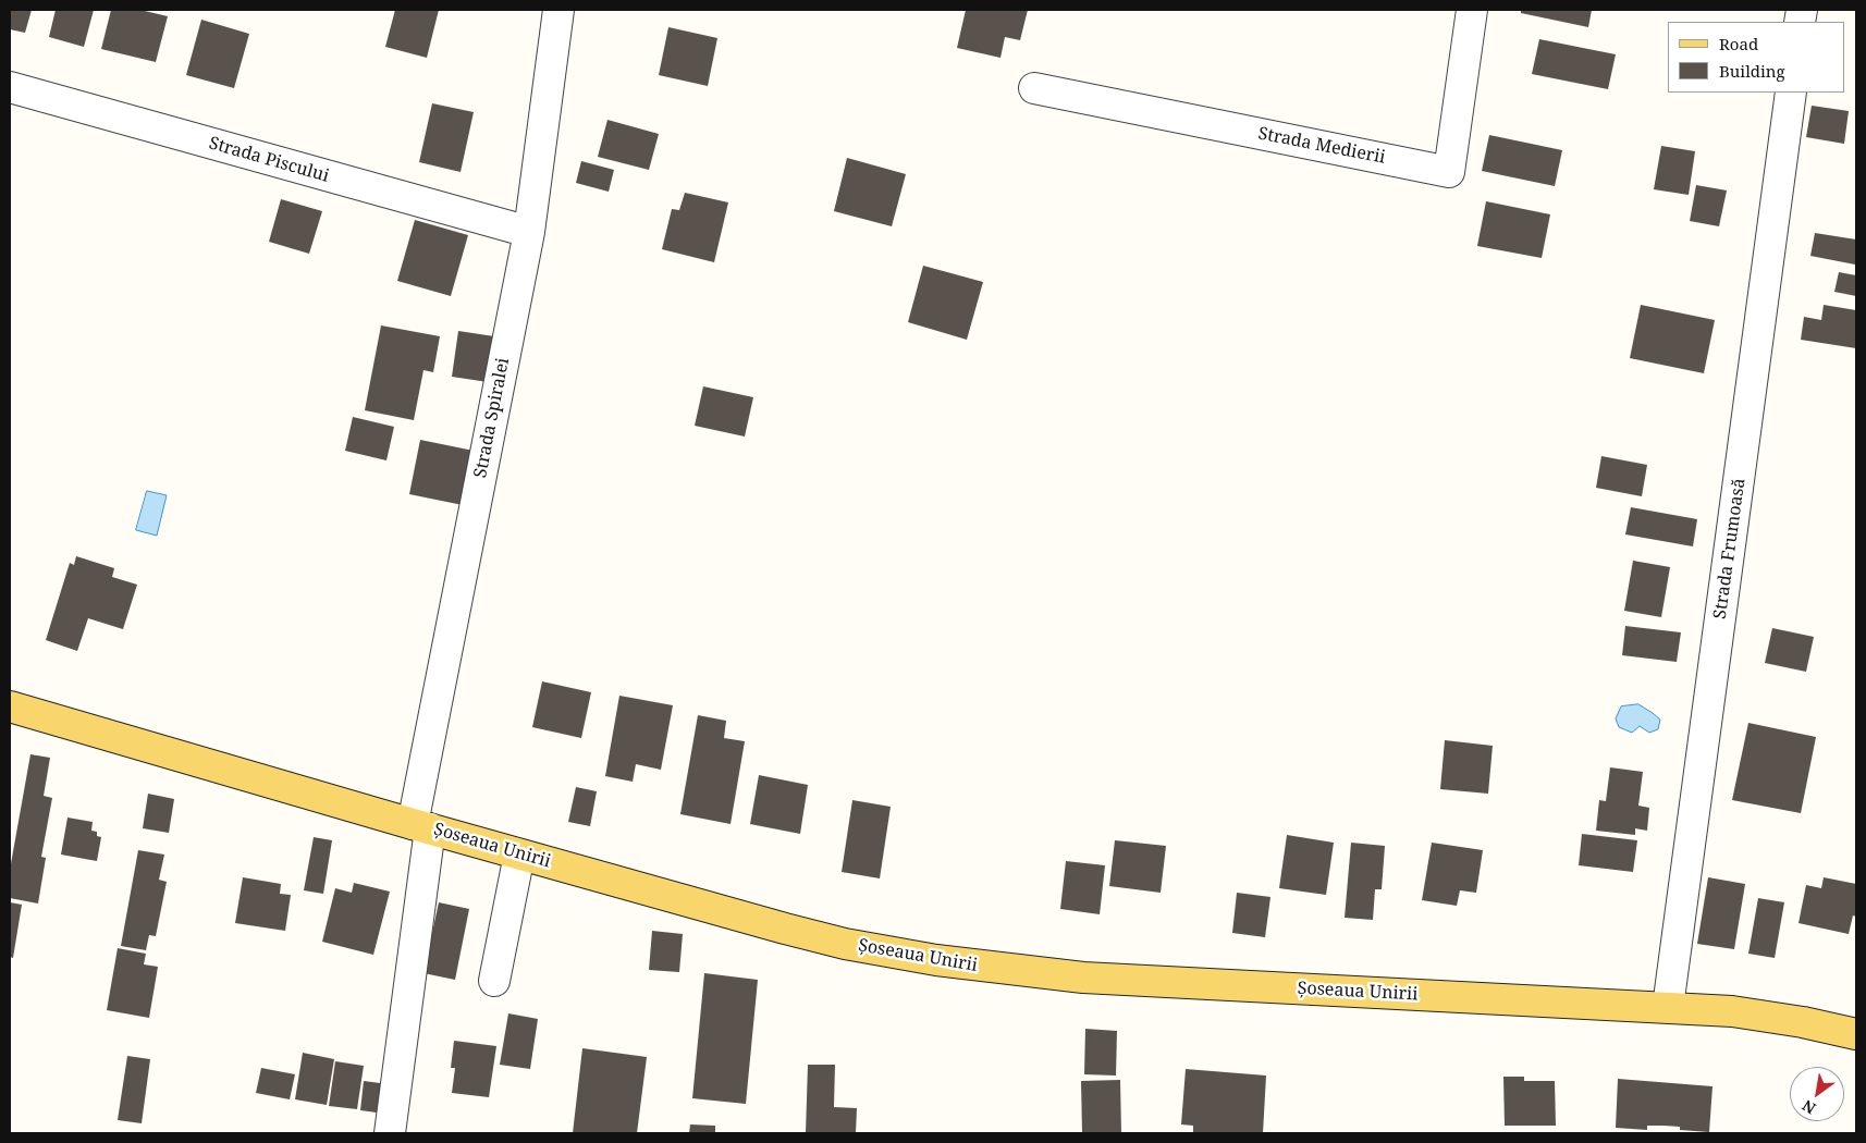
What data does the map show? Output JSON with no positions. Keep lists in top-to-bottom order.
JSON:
{
  "streets": {
    "main road": ["Șoseaua Unirii"],
    "street": [
      "Strada Medierii",
      "Strada Piscului",
      "Strada Spiralei",
      "Strada Frumoasă"
    ]
  },
  "crossings": [
    ["Strada Piscului", "Strada Spiralei"],
    ["Strada Spiralei", "Șoseaua Unirii"],
    ["Strada Frumoasă", "Șoseaua Unirii"]
  ],
  "legend": ["Road", "Building"],
  "north": "bottom left"
}
